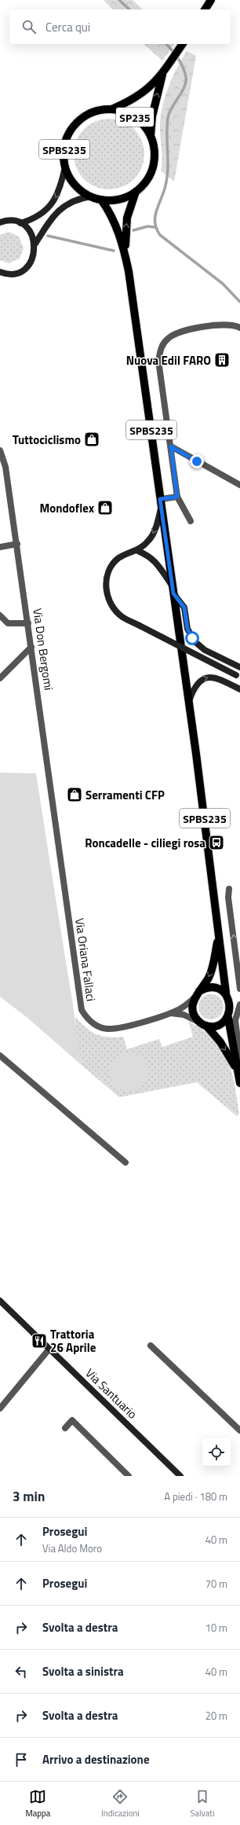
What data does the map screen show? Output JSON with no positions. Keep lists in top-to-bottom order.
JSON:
{
  "streets": {
    "main road": ["SP235", "SPBS235"],
    "street": ["Via Don Bergomi", "Via Oriana Fallaci", "Via Santuario"]
  },
  "crossings": [
    ["SP235", "SPBS235"],
    ["SPBS235", "Via Oriana Fallaci"],
    ["Via Don Bergomi", "Via Oriana Fallaci"]
  ],
  "places": {
    "building": ["Nuova Edil FARO"],
    "shop": ["Tuttociclismo", "Mondoflex", "Serramenti CFP"],
    "bus stop": ["Roncadelle - ciliegi rosa"],
    "restaurant": ["Trattoria 26 Aprile"]
  },
  "page": {
    "search": "Cerca qui",
    "heading": ["3 min", "A piedi · 180 m"],
    "list": [
      ["Prosegui", "Via Aldo Moro", "40 m"],
      ["Prosegui", "70 m"],
      ["Svolta a destra", "10 m"],
      ["Svolta a sinistra", "40 m"],
      ["Svolta a destra", "20 m"],
      "Arrivo a destinazione"
    ],
    "nav": ["Mappa", "Indicazioni", "Salvati"]
  }
}
